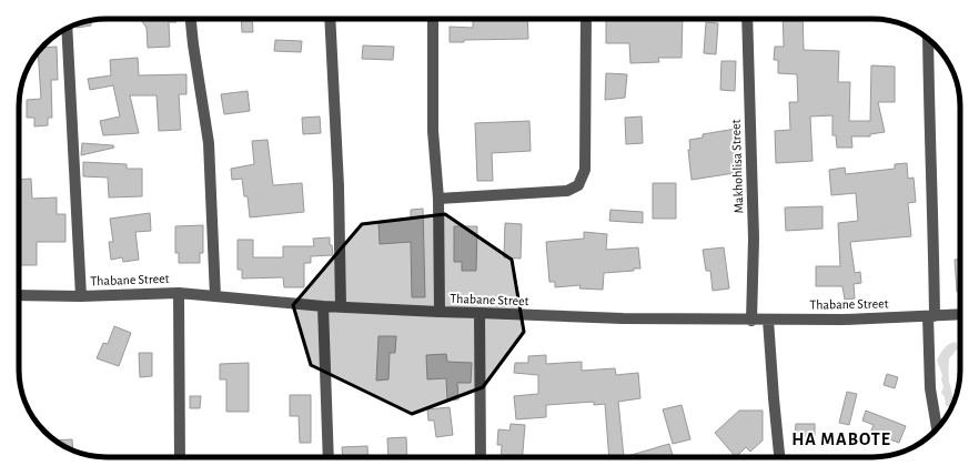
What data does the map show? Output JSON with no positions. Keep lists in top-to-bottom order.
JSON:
{
  "streets": {
    "street": ["Makhohlisa Street", "Thabane Street"]
  },
  "crossings": [
    ["Makhohlisa Street", "Thabane Street"]
  ],
  "districts": ["HA MABOTE"]
}
